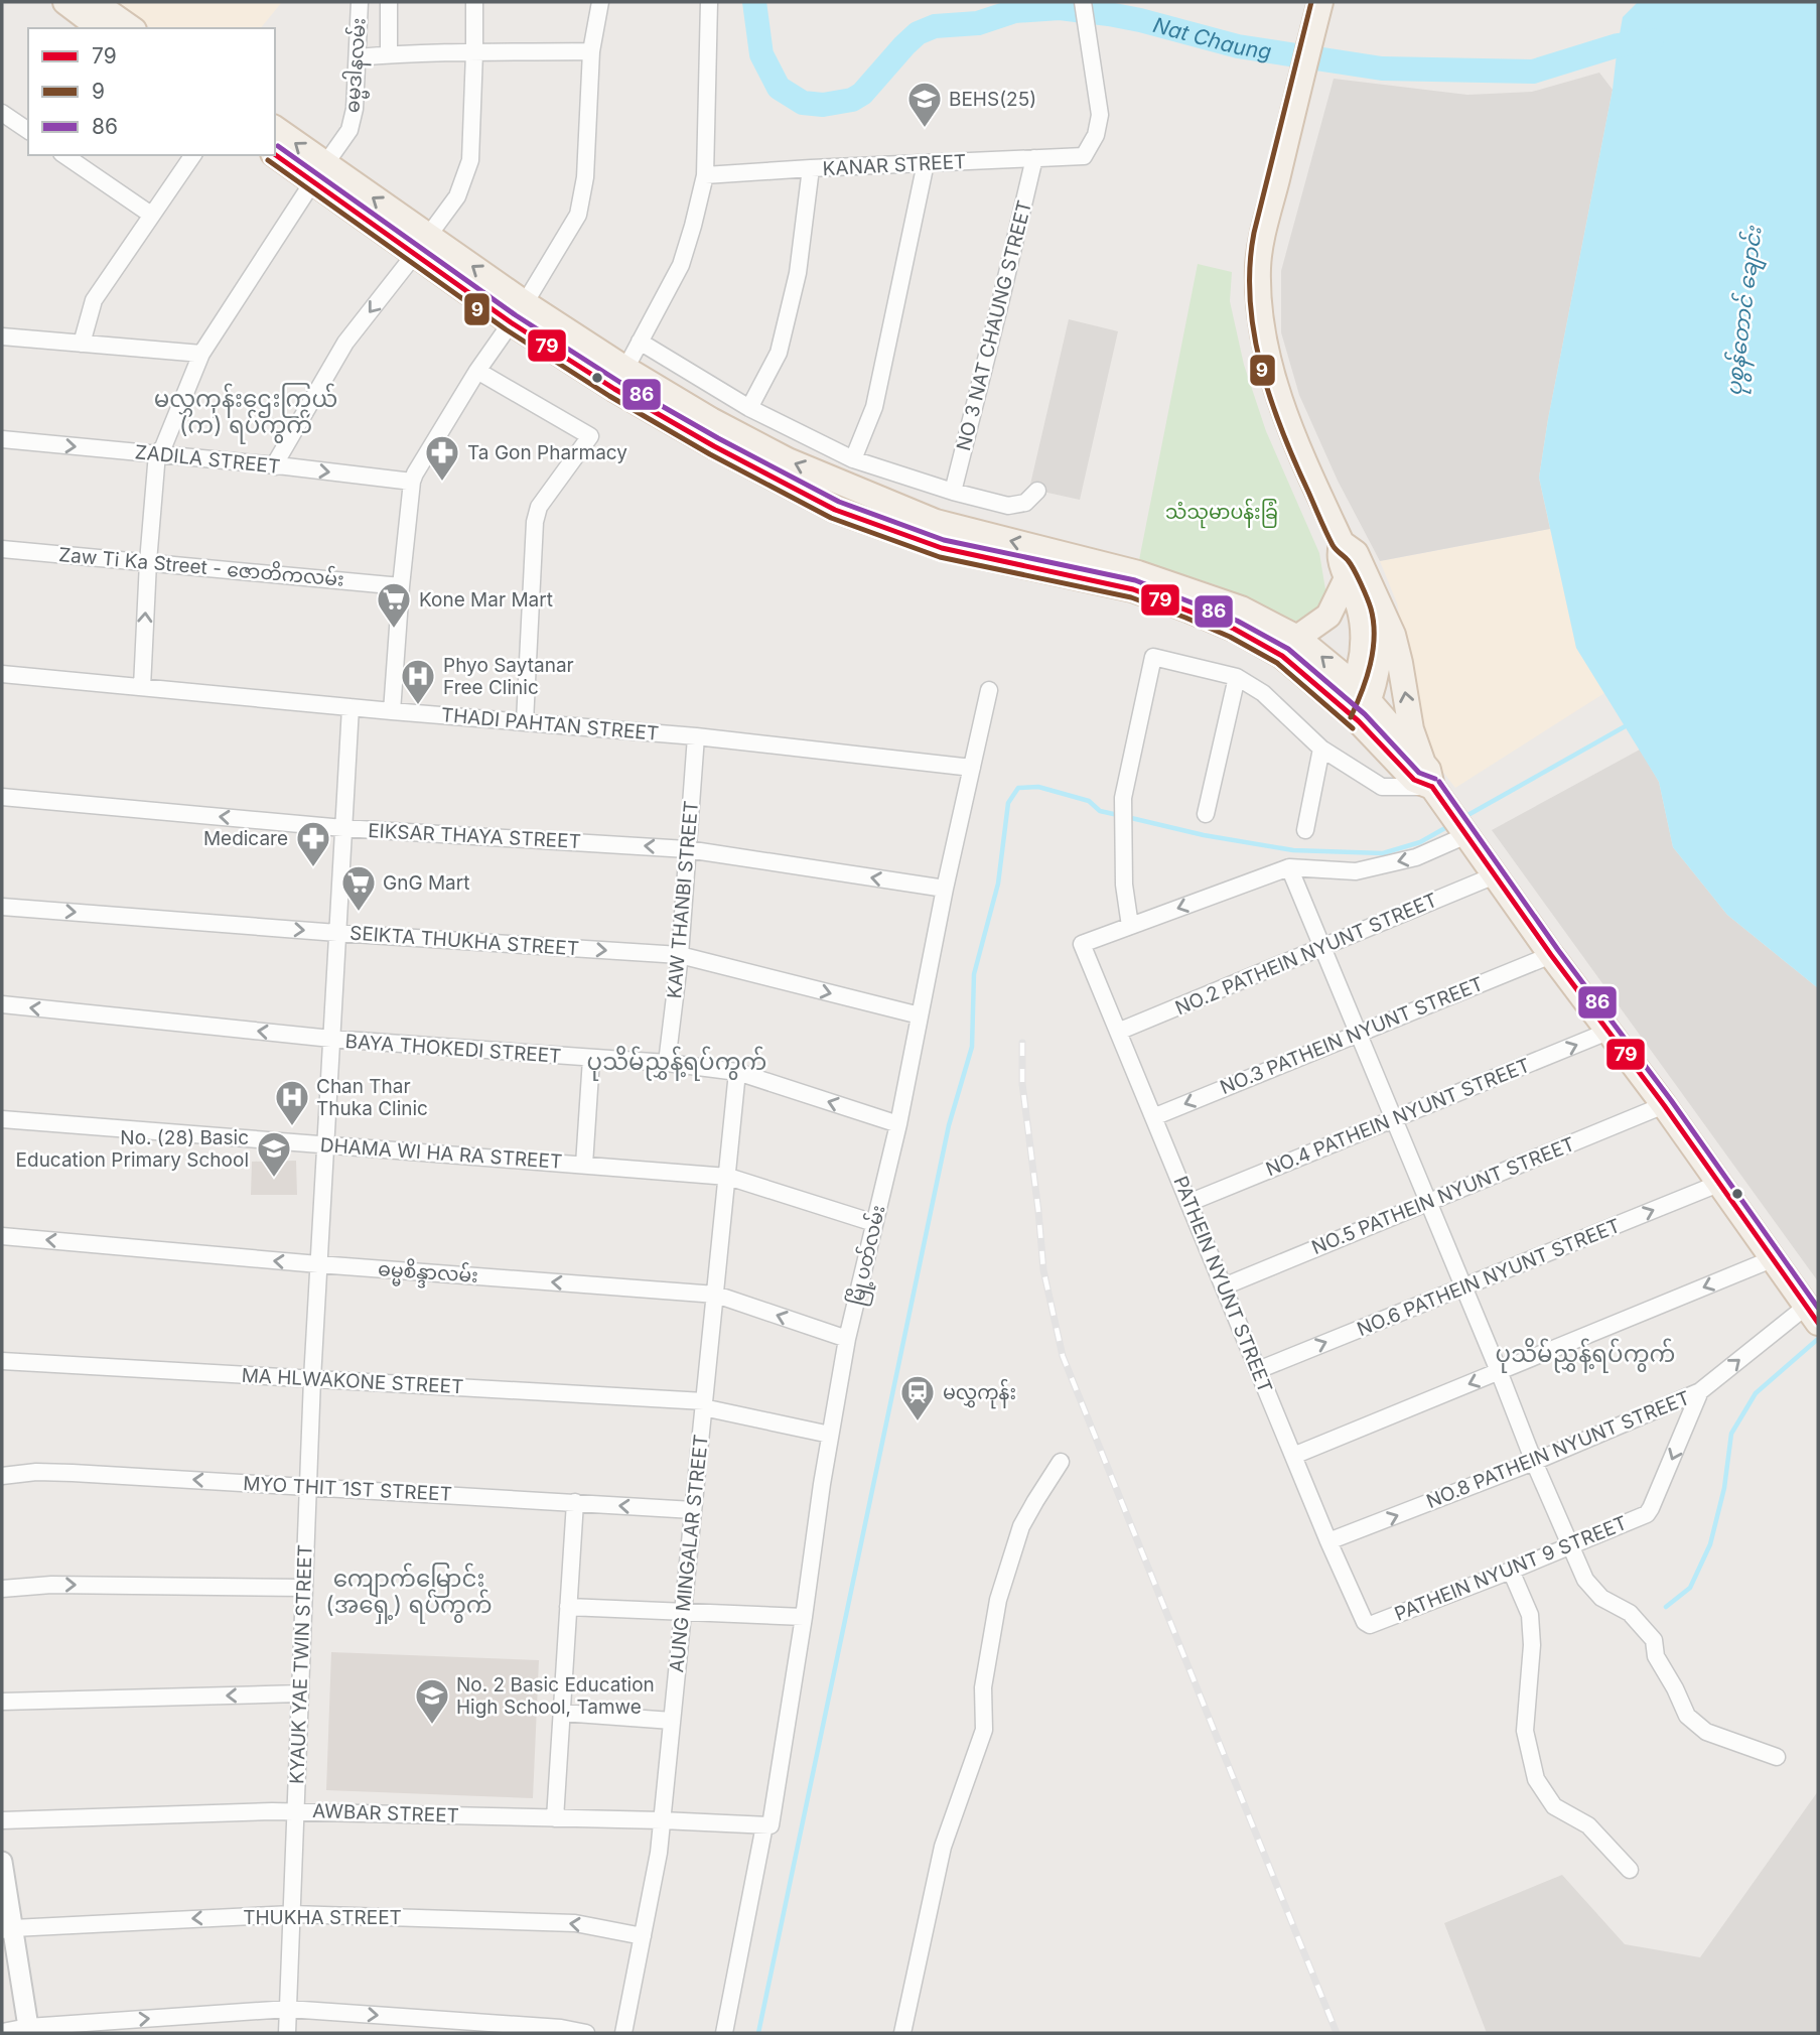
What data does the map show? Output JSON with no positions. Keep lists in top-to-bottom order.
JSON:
{
  "streets": {
    "street": [
      "ဓမ္မဒါနလမ်း",
      "KANAR STREET",
      "NO 3 NAT CHAUNG STREET",
      "ZADILA STREET",
      "Zaw Ti Ka Street - ဇောတိကလမ်း",
      "THADI PAHTAN STREET",
      "EIKSAR THAYA STREET",
      "KAW THANBI STREET",
      "SEIKTA THUKHA STREET",
      "NO.2 PATHEIN NYUNT STREET",
      "NO.3 PATHEIN NYUNT STREET",
      "BAYA THOKEDI STREET",
      "NO.4 PATHEIN NYUNT STREET",
      "DHAMA WI HA RA STREET",
      "NO.5 PATHEIN NYUNT STREET",
      "မြို့ပတ်လမ်း",
      "ဓမ္မစိန္ဒာလမ်း",
      "NO.6 PATHEIN NYUNT STREET",
      "PATHEIN NYUNT STREET",
      "MA HLWAKONE STREET",
      "NO.8 PATHEIN NYUNT STREET",
      "MYO THIT 1ST STREET",
      "AUNG MINGALAR STREET",
      "PATHEIN NYUNT 9 STREET",
      "KYAUK YAE TWIN STREET",
      "AWBAR STREET",
      "THUKHA STREET"
    ]
  },
  "crossings": [
    ["ဓမ္မဒါနလမ်း", "ZADILA STREET"],
    ["KANAR STREET", "NO 3 NAT CHAUNG STREET"],
    ["THADI PAHTAN STREET", "KAW THANBI STREET"],
    ["THADI PAHTAN STREET", "မြို့ပတ်လမ်း"],
    ["THADI PAHTAN STREET", "KYAUK YAE TWIN STREET"],
    ["EIKSAR THAYA STREET", "KAW THANBI STREET"],
    ["EIKSAR THAYA STREET", "မြို့ပတ်လမ်း"],
    ["EIKSAR THAYA STREET", "KYAUK YAE TWIN STREET"],
    ["KAW THANBI STREET", "SEIKTA THUKHA STREET"],
    ["KAW THANBI STREET", "BAYA THOKEDI STREET"],
    ["SEIKTA THUKHA STREET", "မြို့ပတ်လမ်း"],
    ["SEIKTA THUKHA STREET", "KYAUK YAE TWIN STREET"],
    ["NO.2 PATHEIN NYUNT STREET", "PATHEIN NYUNT STREET"],
    ["NO.3 PATHEIN NYUNT STREET", "PATHEIN NYUNT STREET"],
    ["BAYA THOKEDI STREET", "မြို့ပတ်လမ်း"],
    ["BAYA THOKEDI STREET", "AUNG MINGALAR STREET"],
    ["BAYA THOKEDI STREET", "KYAUK YAE TWIN STREET"],
    ["NO.4 PATHEIN NYUNT STREET", "PATHEIN NYUNT STREET"],
    ["DHAMA WI HA RA STREET", "မြို့ပတ်လမ်း"],
    ["DHAMA WI HA RA STREET", "AUNG MINGALAR STREET"],
    ["DHAMA WI HA RA STREET", "KYAUK YAE TWIN STREET"],
    ["NO.5 PATHEIN NYUNT STREET", "PATHEIN NYUNT STREET"],
    ["မြို့ပတ်လမ်း", "ဓမ္မစိန္ဒာလမ်း"],
    ["မြို့ပတ်လမ်း", "MA HLWAKONE STREET"],
    ["မြို့ပတ်လမ်း", "AWBAR STREET"],
    ["ဓမ္မစိန္ဒာလမ်း", "AUNG MINGALAR STREET"],
    ["ဓမ္မစိန္ဒာလမ်း", "KYAUK YAE TWIN STREET"],
    ["NO.6 PATHEIN NYUNT STREET", "PATHEIN NYUNT STREET"],
    ["PATHEIN NYUNT STREET", "NO.8 PATHEIN NYUNT STREET"],
    ["PATHEIN NYUNT STREET", "PATHEIN NYUNT 9 STREET"],
    ["MA HLWAKONE STREET", "AUNG MINGALAR STREET"],
    ["MA HLWAKONE STREET", "KYAUK YAE TWIN STREET"],
    ["NO.8 PATHEIN NYUNT STREET", "PATHEIN NYUNT 9 STREET"],
    ["MYO THIT 1ST STREET", "AUNG MINGALAR STREET"],
    ["MYO THIT 1ST STREET", "KYAUK YAE TWIN STREET"],
    ["AUNG MINGALAR STREET", "AWBAR STREET"],
    ["AUNG MINGALAR STREET", "THUKHA STREET"],
    ["KYAUK YAE TWIN STREET", "AWBAR STREET"],
    ["KYAUK YAE TWIN STREET", "THUKHA STREET"]
  ],
  "one_way": [
    "EIKSAR THAYA STREET",
    "SEIKTA THUKHA STREET",
    "NO.3 PATHEIN NYUNT STREET",
    "BAYA THOKEDI STREET",
    "NO.4 PATHEIN NYUNT STREET",
    "ဓမ္မစိန္ဒာလမ်း",
    "PATHEIN NYUNT 9 STREET"
  ],
  "districts": [
    "မလွှကုန်းဌေးကြွယ် (က) ရပ်ကွက်",
    "ပုသိမ်ညွှန့်ရပ်ကွက်",
    "ပုသိမ်ညွှန့်ရပ်ကွက်",
    "ကျောက်မြောင်း (အရှေ့) ရပ်ကွက်"
  ],
  "water": ["Nat Chaung", "ပုစွန်တောင် ချောင်း"],
  "parks": ["သံသုမာပန်းခြံ"],
  "places": {
    "school or university": ["BEHS(25)", "No. (28) Basic Education Primary School", "No. 2 Basic Education High School, Tamwe"],
    "pharmacy": ["Ta Gon Pharmacy", "Medicare"],
    "supermarket": ["Kone Mar Mart", "GnG Mart"],
    "hospital": ["Phyo Saytanar Free Clinic", "Chan Thar Thuka Clinic"],
    "station": ["မလွှကုန်း"]
  },
  "lines": ["transit line 9", "transit line 86", "transit line 79"],
  "legend": ["79", "9", "86"]
}
